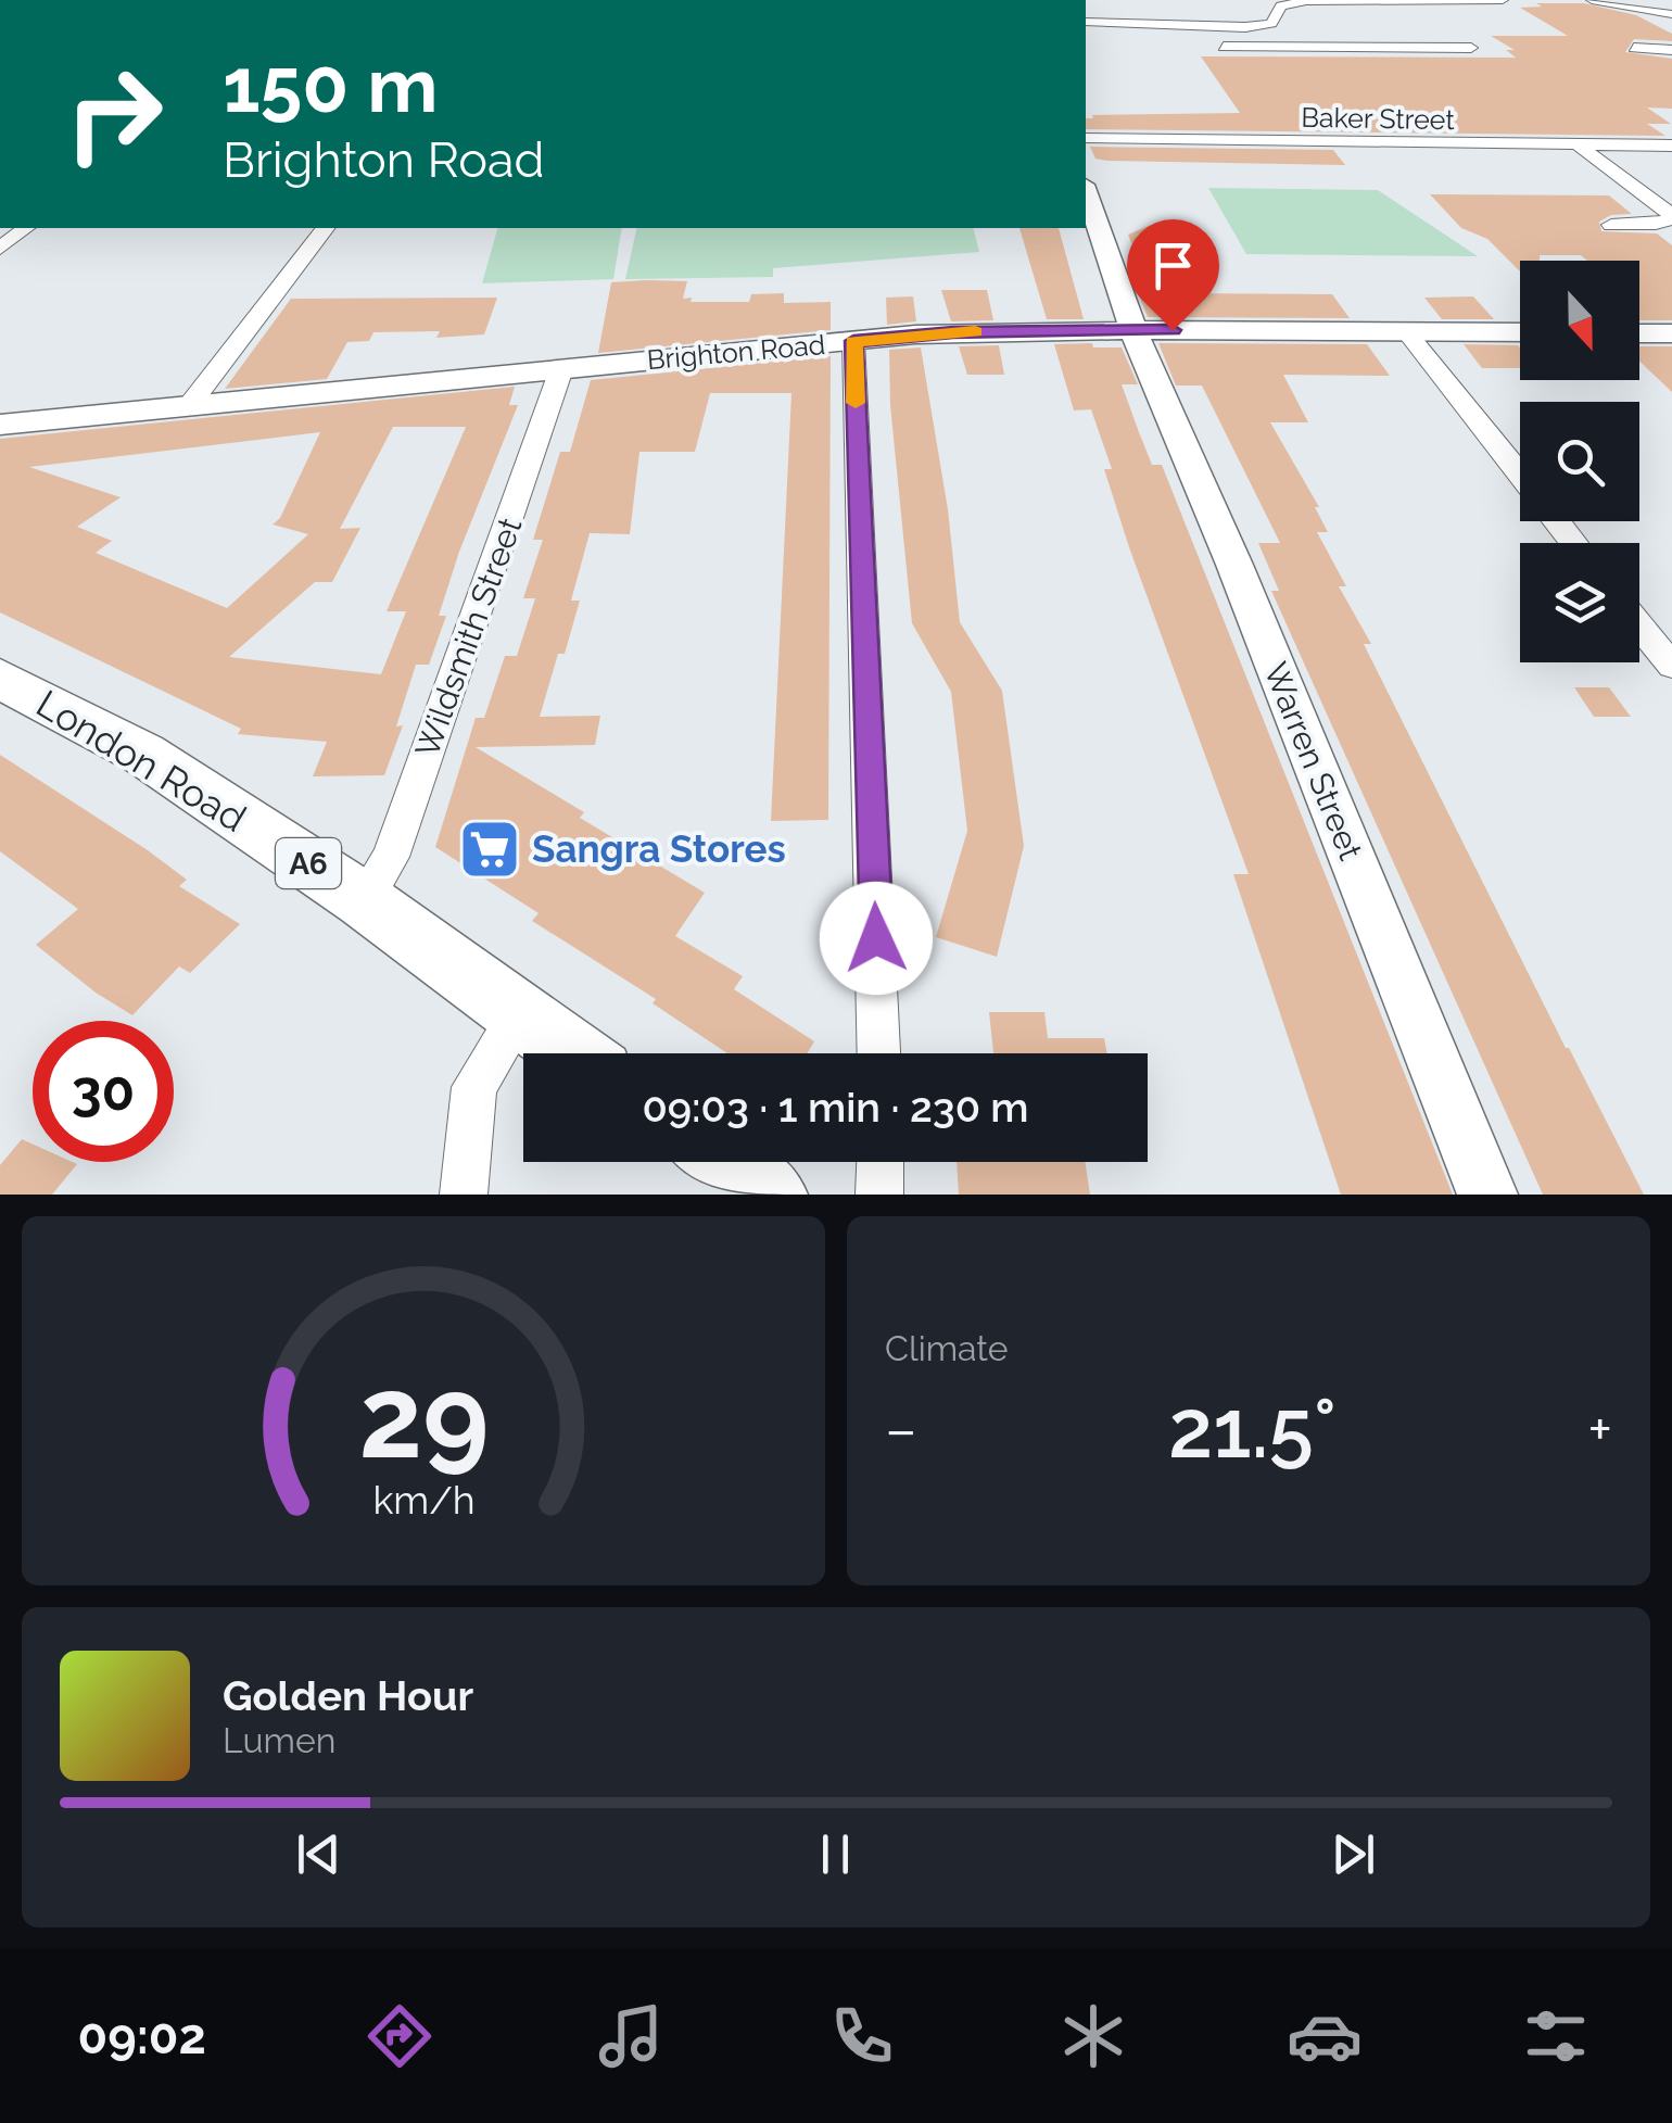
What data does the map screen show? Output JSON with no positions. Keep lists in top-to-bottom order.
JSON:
{
  "streets": {
    "main road": ["London Road", "A6"],
    "street": [
      "Baker Street",
      "Brighton Road",
      "Wildsmith Street",
      "Warren Street"
    ]
  },
  "crossings": [
    ["Brighton Road", "Wildsmith Street"],
    ["Brighton Road", "Warren Street"],
    ["Wildsmith Street", "London Road"]
  ],
  "places": {
    "supermarket": ["Sangra Stores"]
  },
  "north": "bottom",
  "page": {
    "turn": ["150 m", "Brighton Road"],
    "limit": "30",
    "trip": "09:03 · 1 min · 230 m",
    "tile": "Climate",
    "heat": ["−", "21.5°", "+"],
    "song": ["Golden Hour", "Lumen"],
    "tabs": "09:02",
    "gauge": ["29", "km/h"]
  }
}
